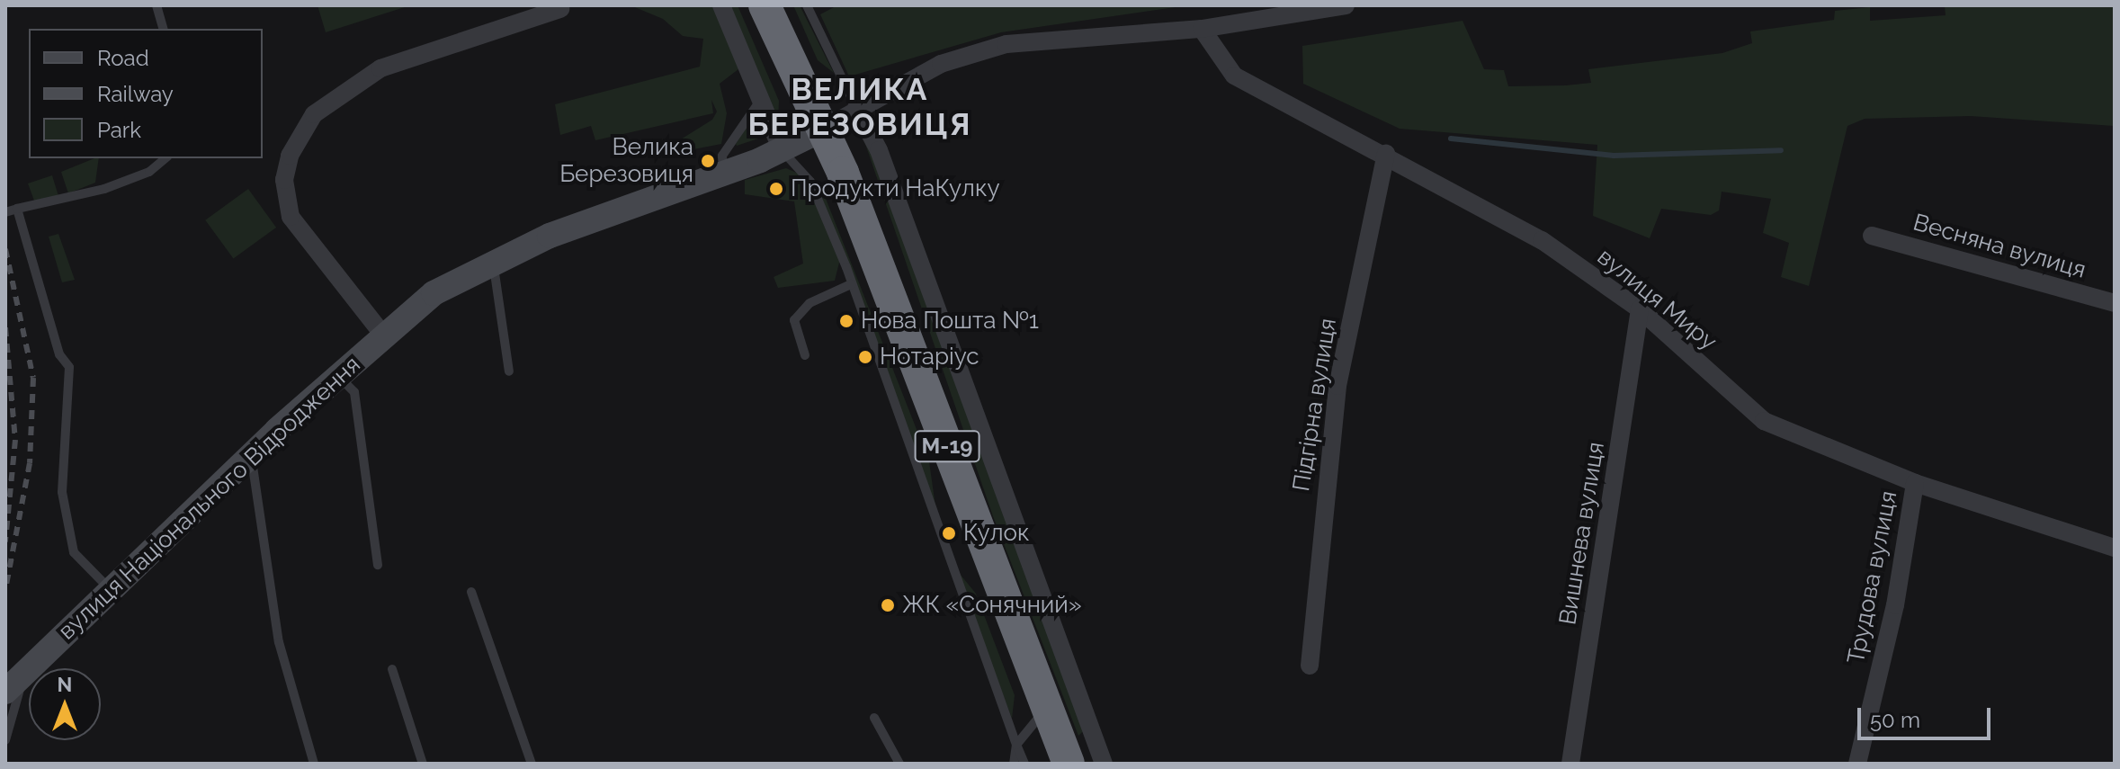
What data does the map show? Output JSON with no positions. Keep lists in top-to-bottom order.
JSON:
{
  "streets": {
    "highway": ["М-19"],
    "street": [
      "Весняна вулиця",
      "вулиця Миру",
      "Підгірна вулиця",
      "вулиця Національного Відродження",
      "Вишнева вулиця",
      "Трудова вулиця"
    ]
  },
  "crossings": [
    ["вулиця Миру", "Підгірна вулиця"],
    ["вулиця Миру", "Вишнева вулиця"],
    ["вулиця Миру", "Трудова вулиця"],
    ["М-19", "вулиця Національного Відродження"]
  ],
  "districts": ["ВЕЛИКА БЕРЕЗОВИЦЯ"],
  "places": [
    "Велика Березовиця",
    "Продукти НаКулку",
    "Нова Пошта №1",
    "Нотаріус",
    "Кулок",
    "ЖК «Сонячний»"
  ],
  "legend": ["Road", "Railway", "Park"],
  "scale_bar": "50 m",
  "north": "top"
}
